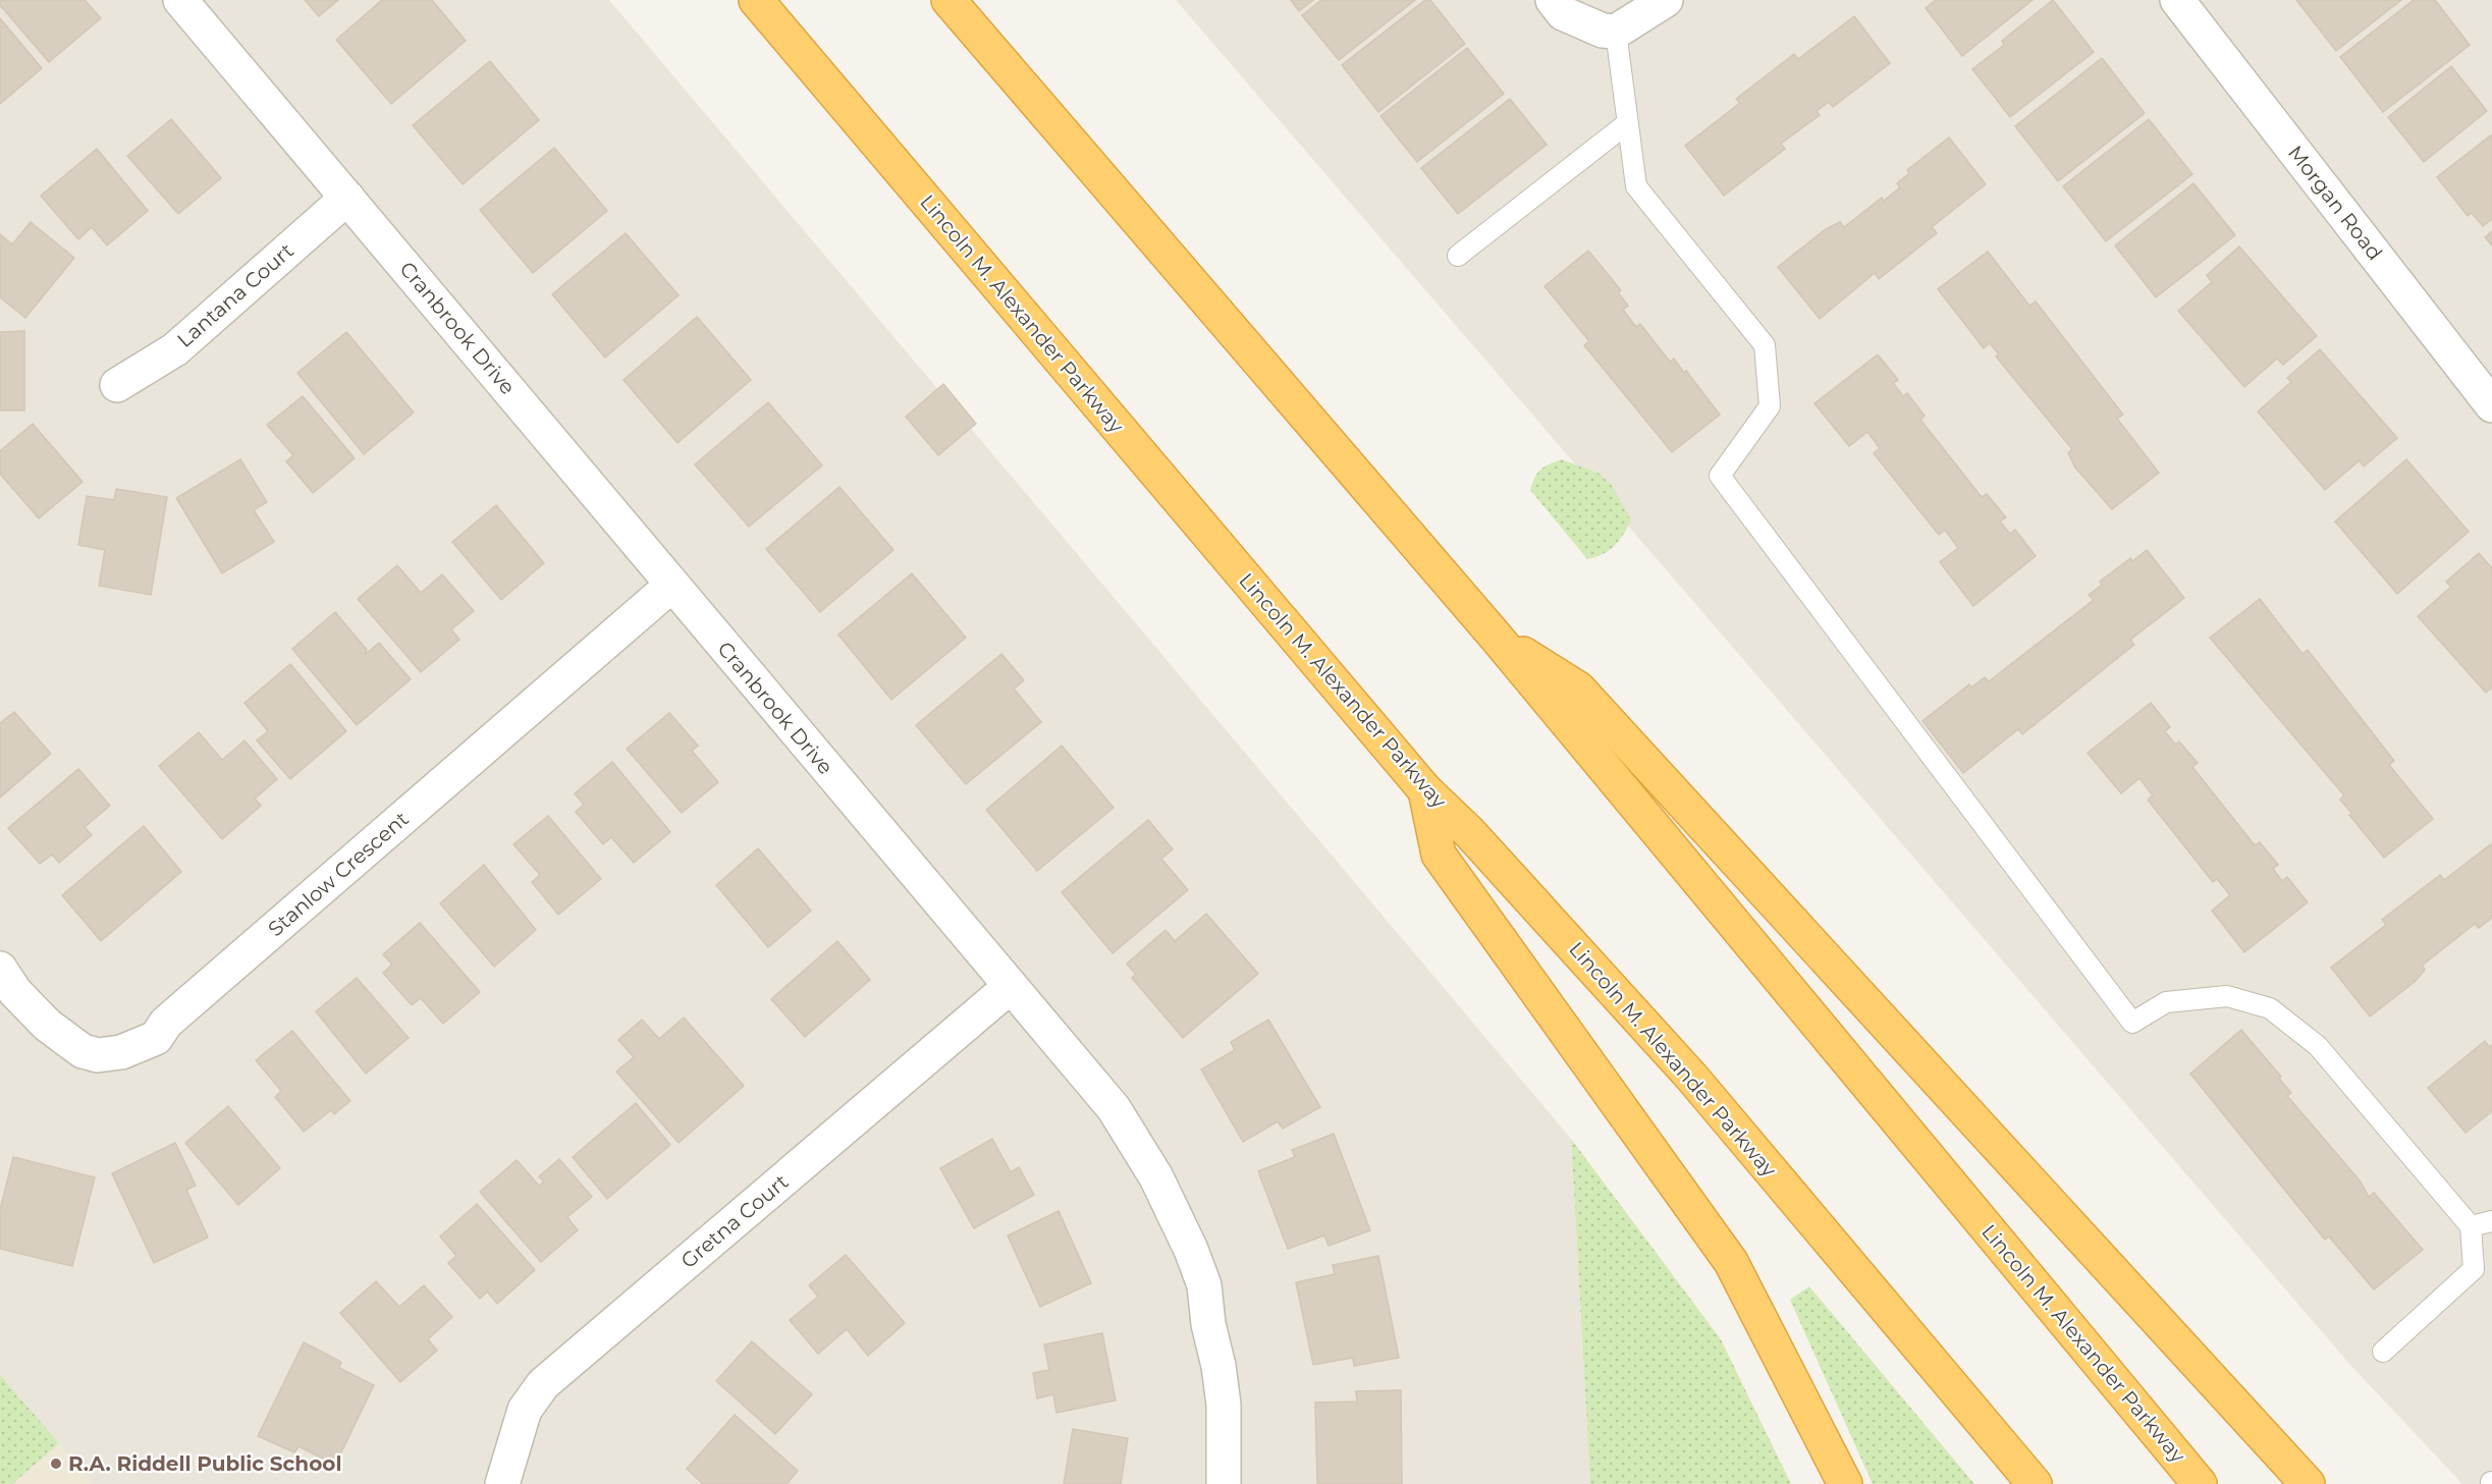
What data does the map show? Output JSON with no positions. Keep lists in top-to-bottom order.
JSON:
{
  "streets": {
    "highway": ["Lincoln M. Alexander Parkway"],
    "street": [
      "Morgan Road",
      "Lantana Court",
      "Cranbrook Drive",
      "Stanlow Crescent",
      "Gretna Court"
    ]
  },
  "crossings": [
    ["Lantana Court", "Cranbrook Drive"],
    ["Cranbrook Drive", "Stanlow Crescent"],
    ["Cranbrook Drive", "Gretna Court"]
  ],
  "places": ["R.A. Riddell Public School"]
}
